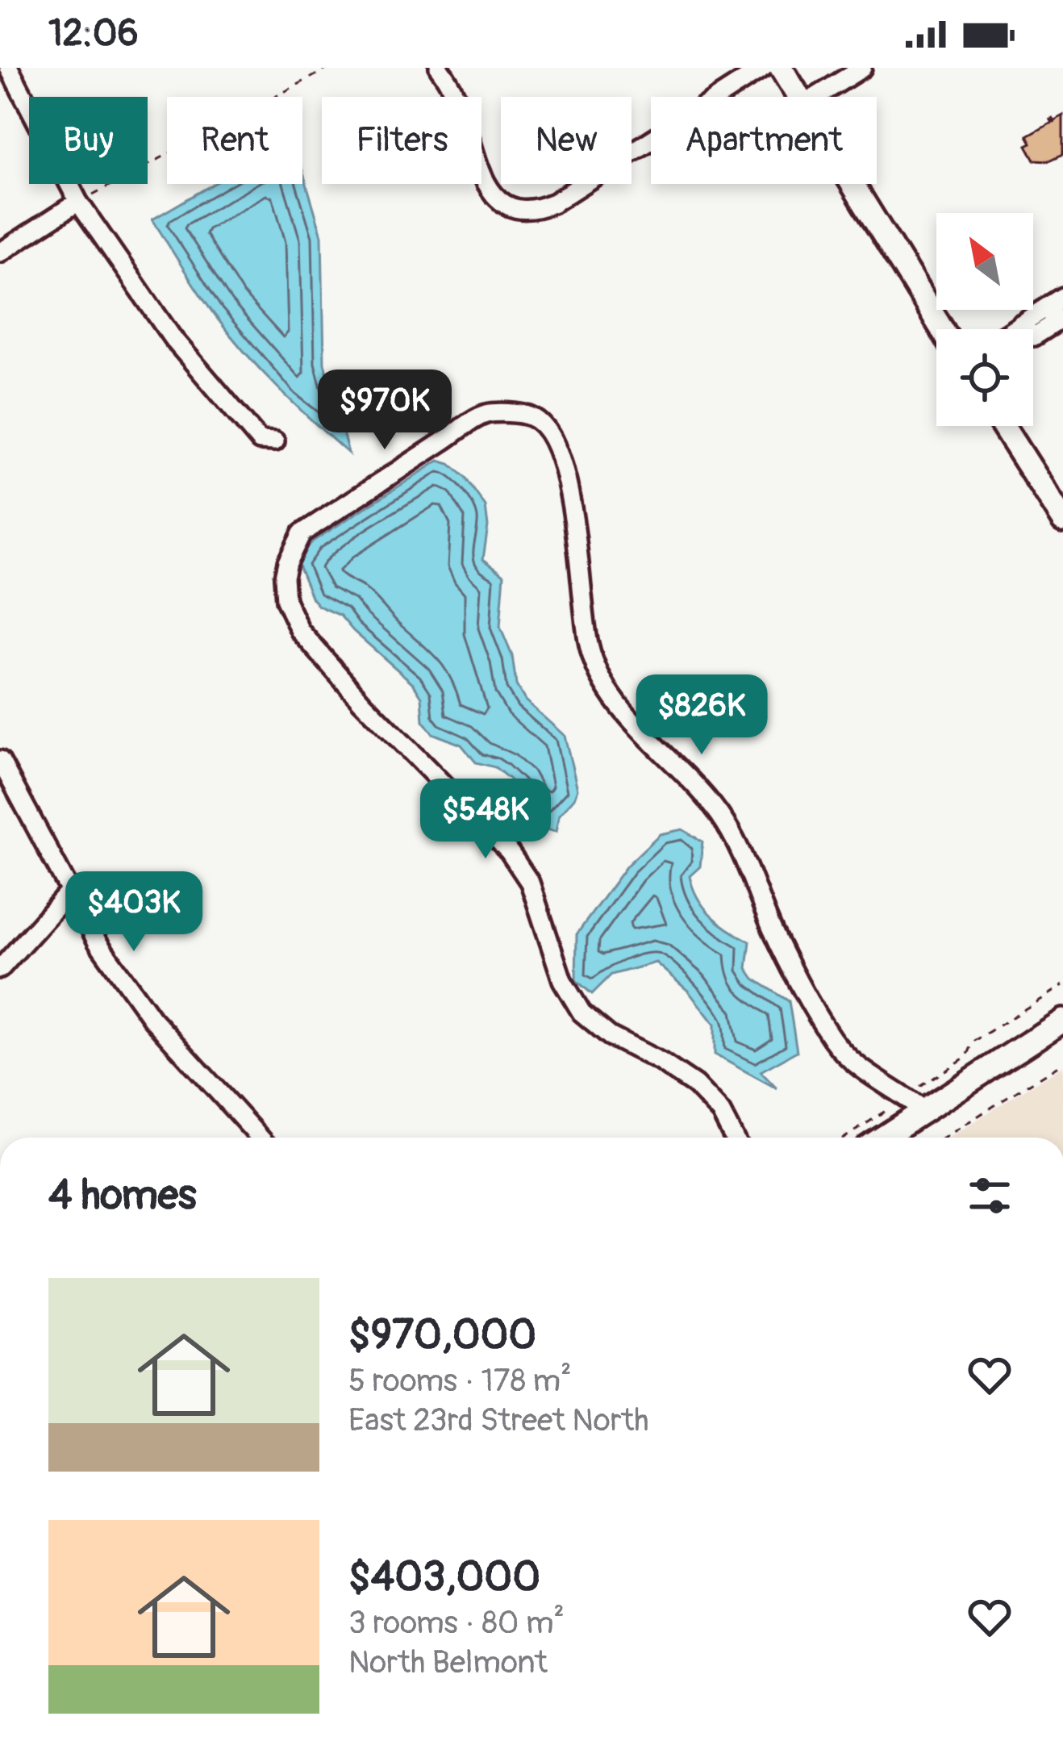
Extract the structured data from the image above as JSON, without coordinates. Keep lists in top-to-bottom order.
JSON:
{
  "north": "top left",
  "page": {
    "status": "12:06",
    "chip": [
      "Buy",
      "Rent",
      "Filters",
      "New",
      "Apartment"
    ],
    "price": [
      "$970K",
      "$826K",
      "$548K",
      "$403K"
    ],
    "heading": "4 homes",
    "list": [
      {
        "name": "$970,000",
        "note": "5 rooms · 178 m² · East 23rd Street North"
      },
      {
        "name": "$403,000",
        "note": "3 rooms · 80 m² · North Belmont"
      }
    ]
  }
}
